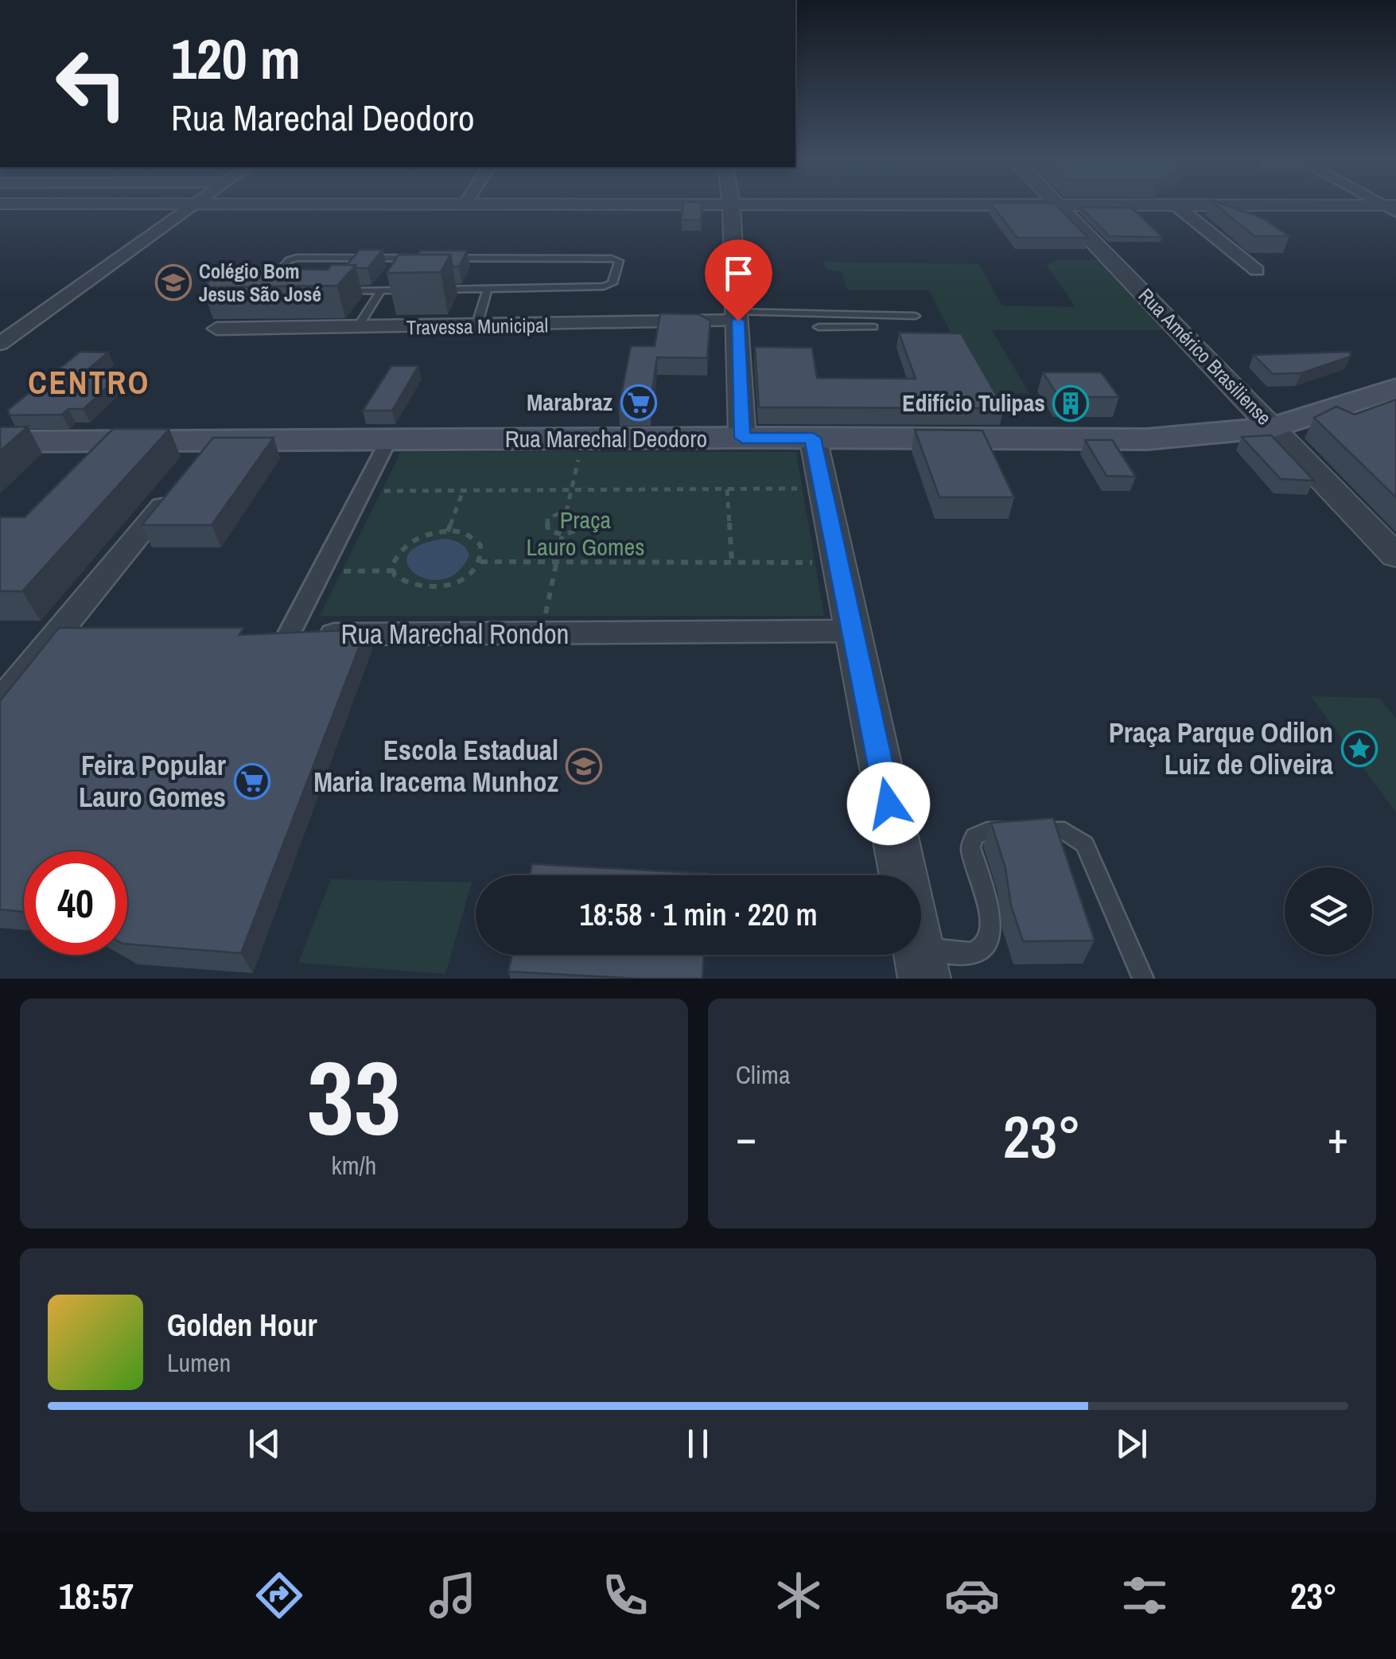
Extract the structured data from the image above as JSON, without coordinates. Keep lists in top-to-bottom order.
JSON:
{
  "streets": {
    "main road": ["Rua Marechal Deodoro"],
    "street": ["Travessa Municipal", "Rua Américo Brasiliense", "Rua Marechal Rondon"]
  },
  "crossings": [
    ["Rua Américo Brasiliense", "Rua Marechal Deodoro"]
  ],
  "districts": ["CENTRO"],
  "parks": ["Praça Lauro Gomes"],
  "places": {
    "school or university": ["Colégio Bom Jesus São José", "Escola Estadual Maria Iracema Munhoz"],
    "supermarket": ["Marabraz", "Feira Popular Lauro Gomes"],
    "building": ["Edifício Tulipas"],
    "place": ["Praça Parque Odilon Luiz de Oliveira"]
  },
  "page": {
    "turn": ["120 m", "Rua Marechal Deodoro"],
    "limit": "40",
    "trip": "18:58 · 1 min · 220 m",
    "tile": [
      ["33", "km/h"],
      "Clima"
    ],
    "heat": ["−", "23°", "+"],
    "song": ["Golden Hour", "Lumen"],
    "tabs": ["18:57", "23°"]
  }
}
